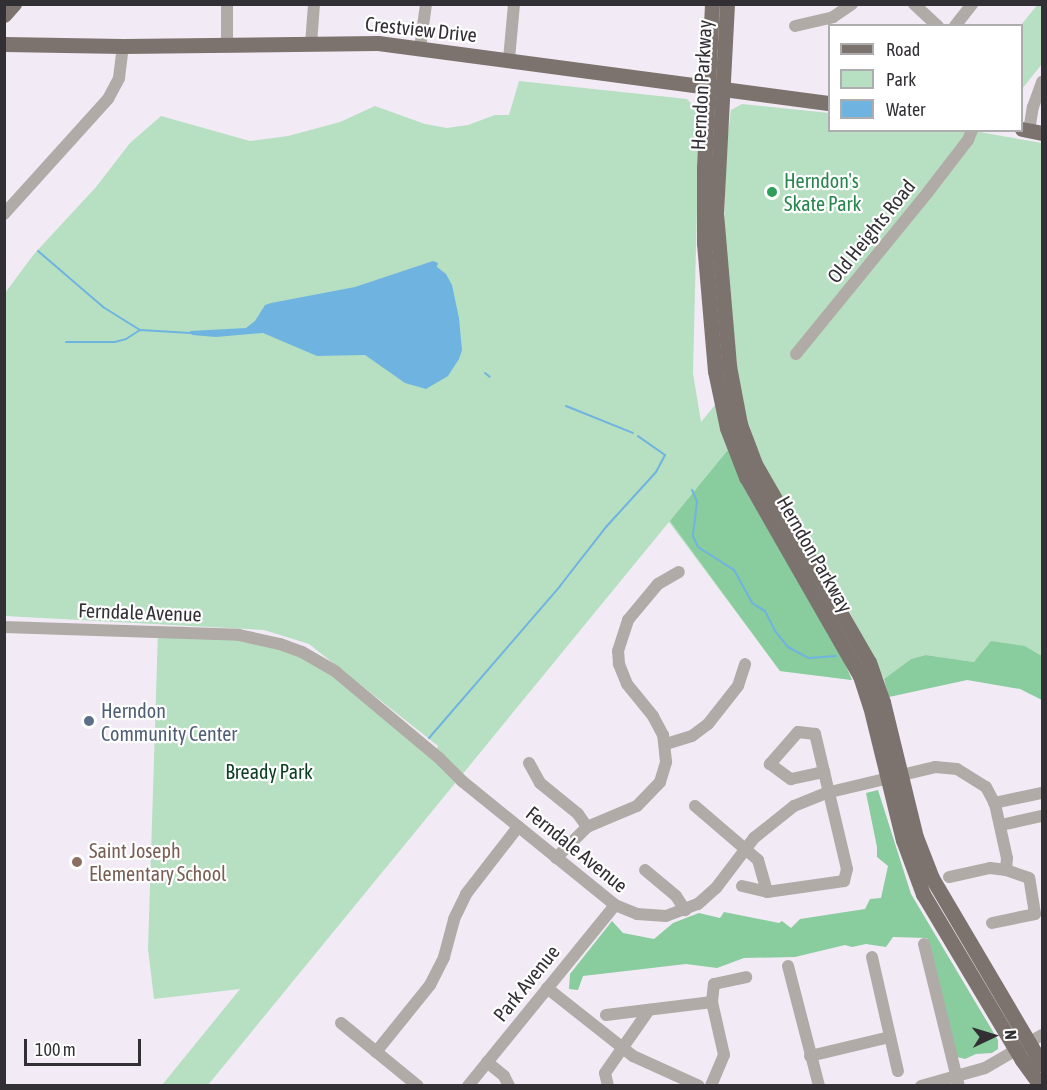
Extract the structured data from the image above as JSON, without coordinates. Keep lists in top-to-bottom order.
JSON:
{
  "streets": {
    "main road": ["Crestview Drive", "Herndon Parkway"],
    "street": ["Old Heights Road", "Ferndale Avenue", "Park Avenue"]
  },
  "crossings": [
    ["Crestview Drive", "Herndon Parkway"],
    ["Herndon Parkway", "Ferndale Avenue"],
    ["Ferndale Avenue", "Park Avenue"]
  ],
  "parks": ["Bready Park"],
  "places": ["Herndon's Skate Park", "Herndon Community Center", "Saint Joseph Elementary School"],
  "legend": ["Road", "Park", "Water"],
  "scale_bar": "100 m",
  "north": "right"
}
